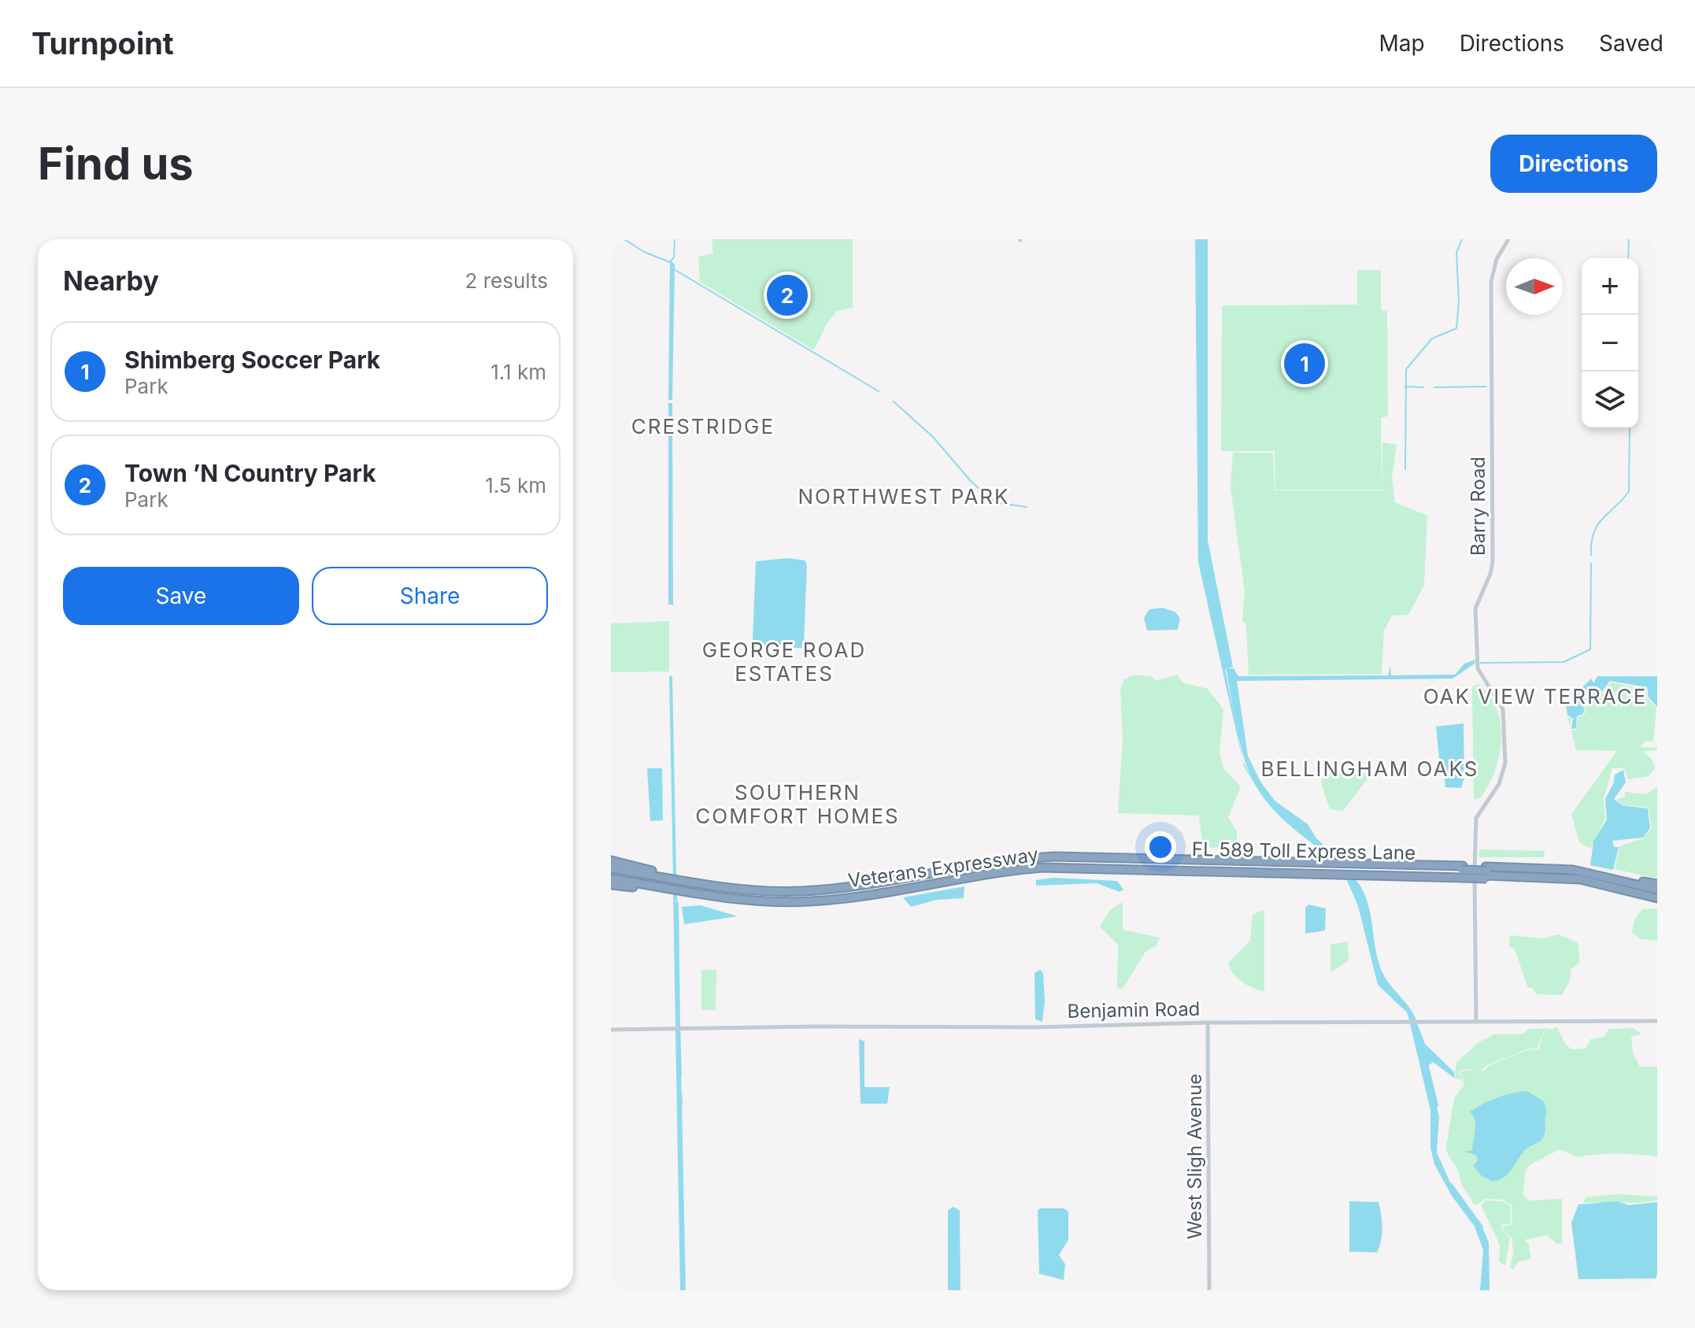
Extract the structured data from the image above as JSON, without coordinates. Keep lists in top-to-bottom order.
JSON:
{
  "streets": {
    "highway": ["Veterans Expressway"],
    "street": ["Barry Road", "Benjamin Road", "West Sligh Avenue"]
  },
  "crossings": [
    ["Barry Road", "Benjamin Road"],
    ["Benjamin Road", "West Sligh Avenue"]
  ],
  "districts": [
    "CRESTRIDGE",
    "NORTHWEST PARK",
    "GEORGE ROAD ESTATES",
    "OAK VIEW TERRACE",
    "BELLINGHAM OAKS",
    "SOUTHERN COMFORT HOMES"
  ],
  "north": "right",
  "page": {
    "header": "Turnpoint",
    "nav": ["Map", "Directions", "Saved"],
    "buttons": [
      "Directions",
      ["Save", "Share"]
    ],
    "title": "Find us",
    "heading": ["Nearby", "2 results"],
    "map_buttons": ["+", "−"],
    "pins": ["2", "1"],
    "list": [
      {
        "mark": "1",
        "name": "Shimberg Soccer Park",
        "note": "Park",
        "value": "1.1 km"
      },
      {
        "mark": "2",
        "name": "Town ’N Country Park",
        "note": "Park",
        "value": "1.5 km"
      }
    ]
  }
}
